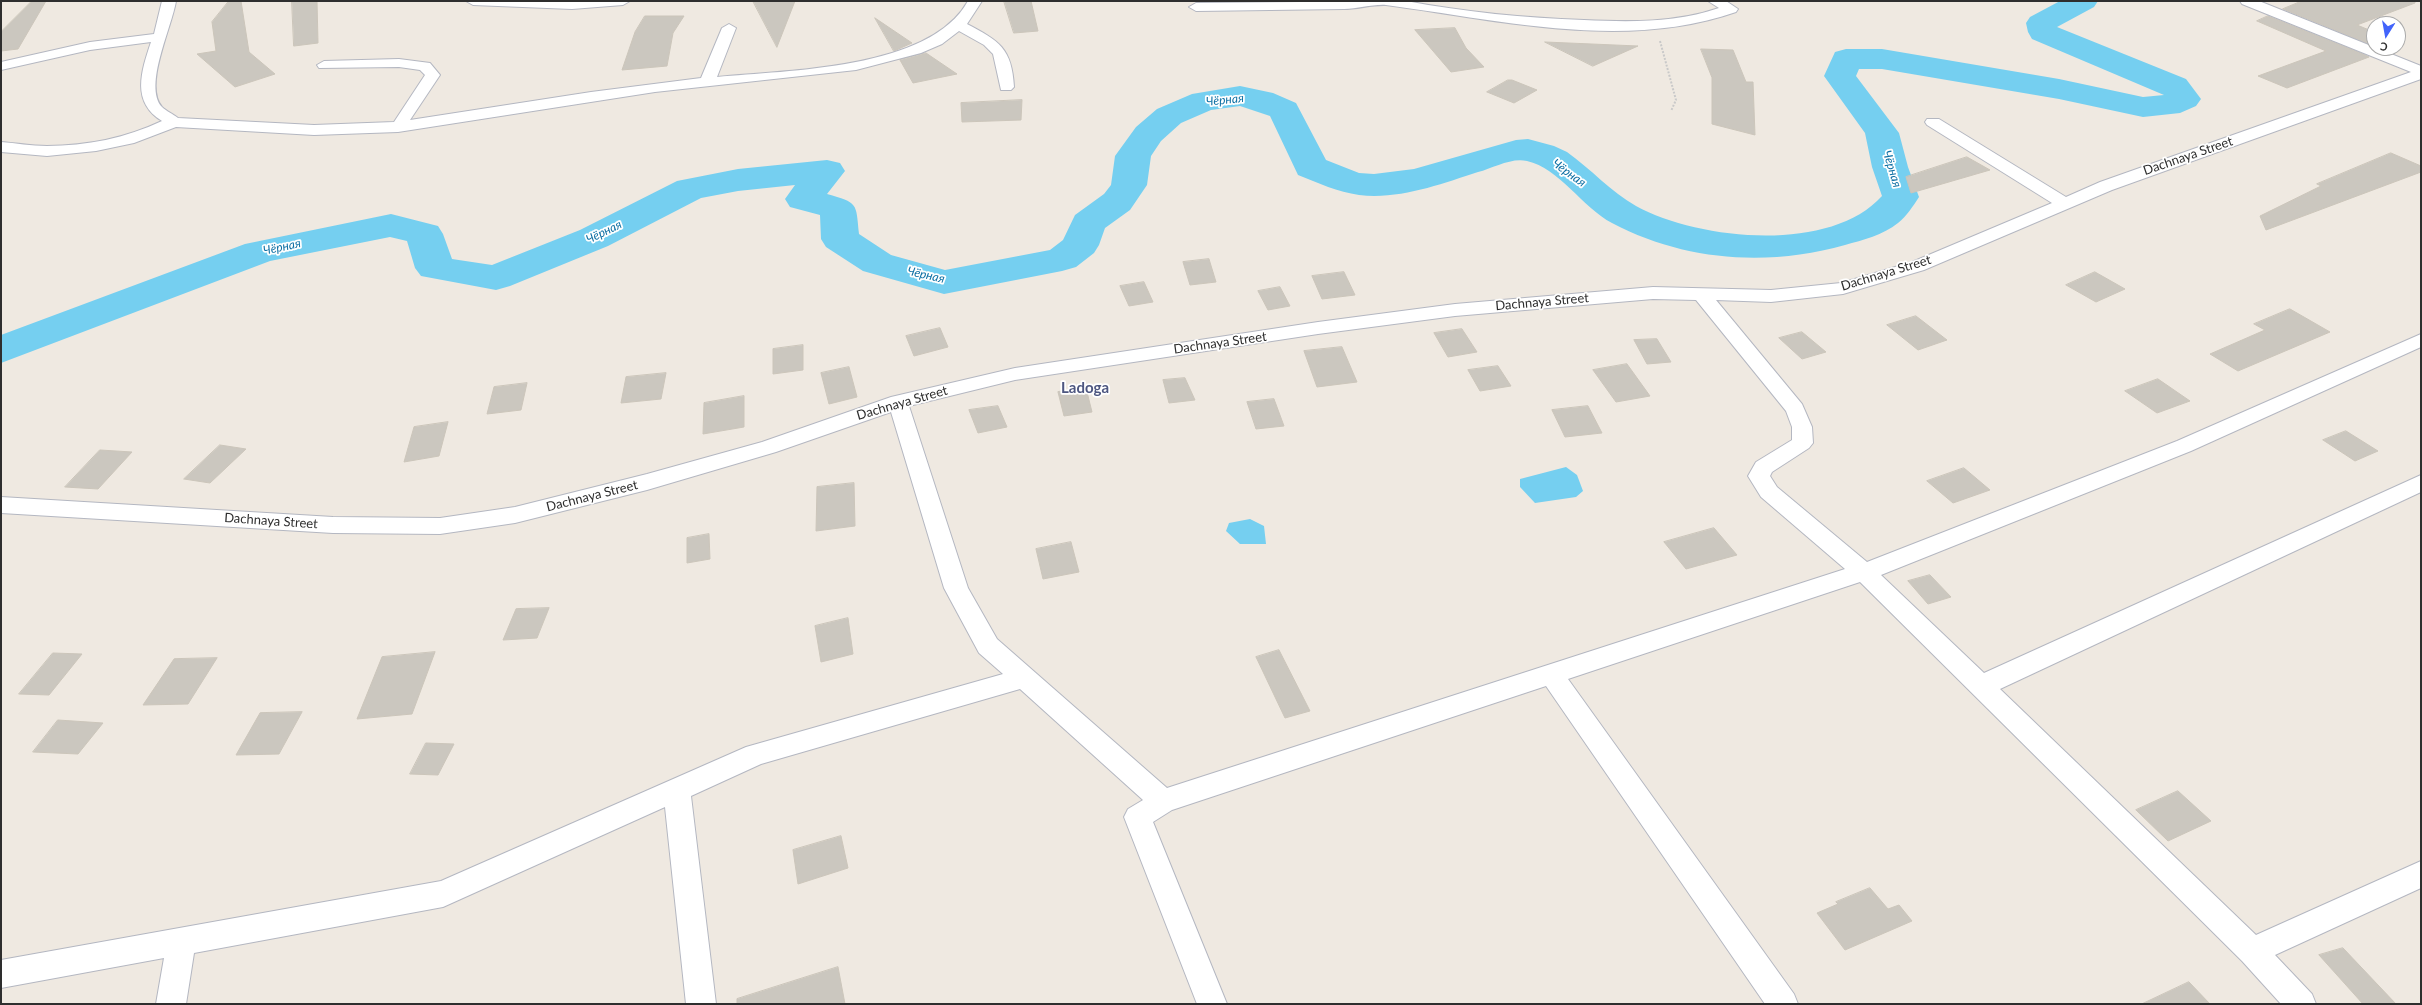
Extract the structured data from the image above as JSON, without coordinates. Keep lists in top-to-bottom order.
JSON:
{
  "streets": {
    "street": ["Dachnaya Street"]
  },
  "districts": ["Ladoga"],
  "water": ["Чёрная"],
  "north": "bottom"
}
